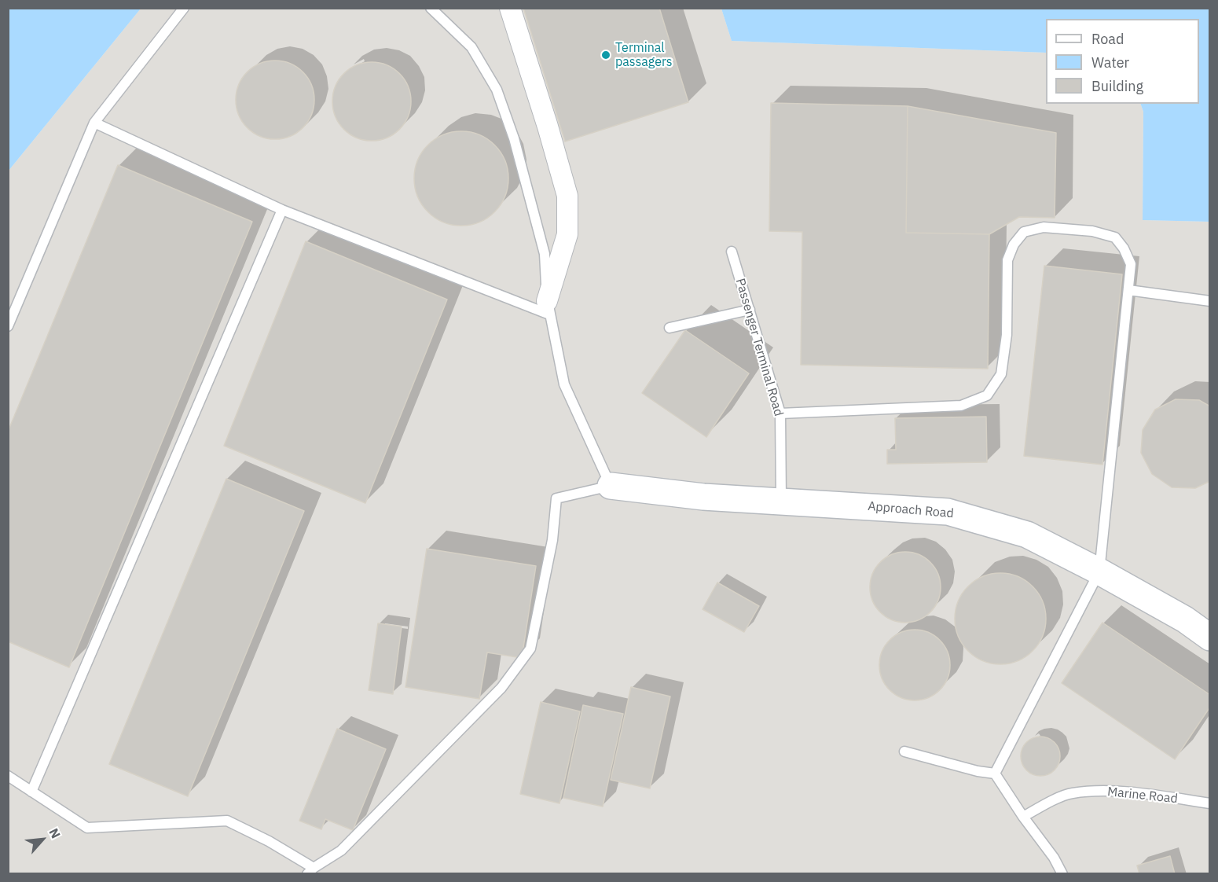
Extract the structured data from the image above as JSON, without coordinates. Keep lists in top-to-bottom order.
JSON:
{
  "streets": {
    "main road": ["Approach Road"],
    "lane": ["Passenger Terminal Road", "Marine Road"]
  },
  "crossings": [
    ["Passenger Terminal Road", "Approach Road"]
  ],
  "places": ["Terminal passagers"],
  "legend": ["Road", "Water", "Building"],
  "north": "top right"
}
